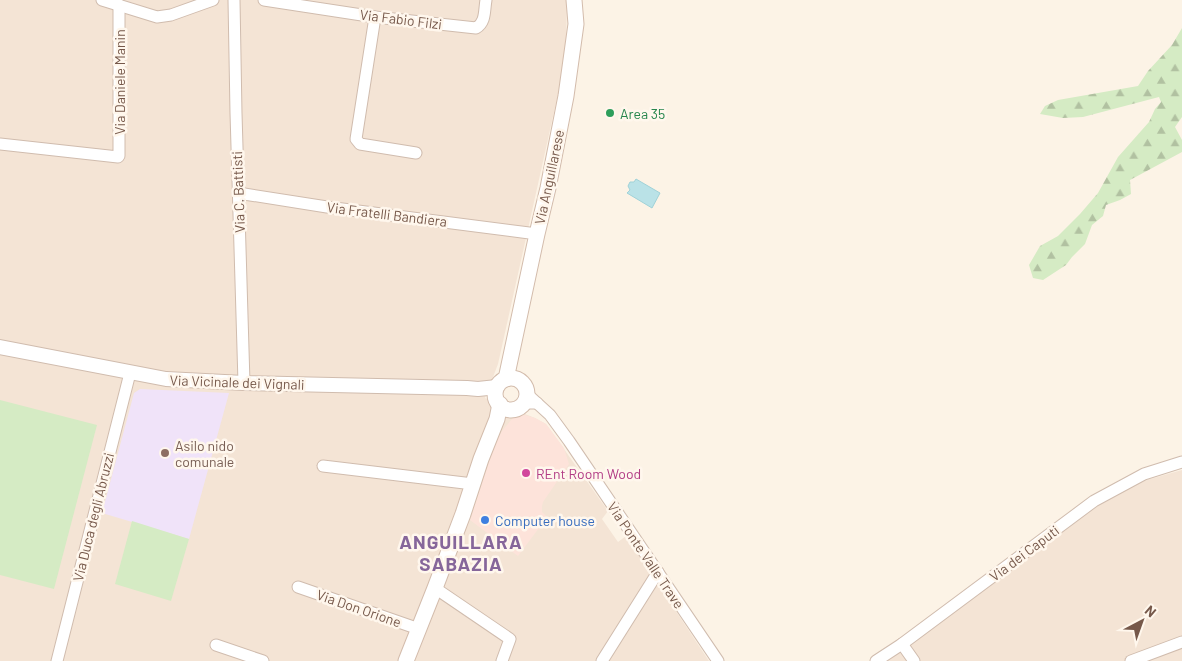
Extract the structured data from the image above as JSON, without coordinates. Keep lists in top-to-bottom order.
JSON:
{
  "streets": {
    "main road": ["Via Anguillarese"],
    "street": [
      "Via Fabio Filzi",
      "Via Daniele Manin",
      "Via C. Battisti",
      "Via Fratelli Bandiera",
      "Via Vicinale dei Vignali",
      "Via Duca degli Abruzzi",
      "Via dei Caputi",
      "Via Ponte Valle Trave",
      "Via Don Orione"
    ]
  },
  "crossings": [
    ["Via Anguillarese", "Via Fratelli Bandiera"],
    ["Via Anguillarese", "Via Vicinale dei Vignali"],
    ["Via Anguillarese", "Via Ponte Valle Trave"],
    ["Via Anguillarese", "Via Don Orione"],
    ["Via C. Battisti", "Via Fratelli Bandiera"],
    ["Via C. Battisti", "Via Vicinale dei Vignali"],
    ["Via Vicinale dei Vignali", "Via Duca degli Abruzzi"],
    ["Via Vicinale dei Vignali", "Via Ponte Valle Trave"]
  ],
  "districts": ["ANGUILLARA SABAZIA"],
  "places": [
    "Area 35",
    "Asilo nido comunale",
    "REnt Room Wood",
    "Computer house"
  ],
  "north": "top right"
}
